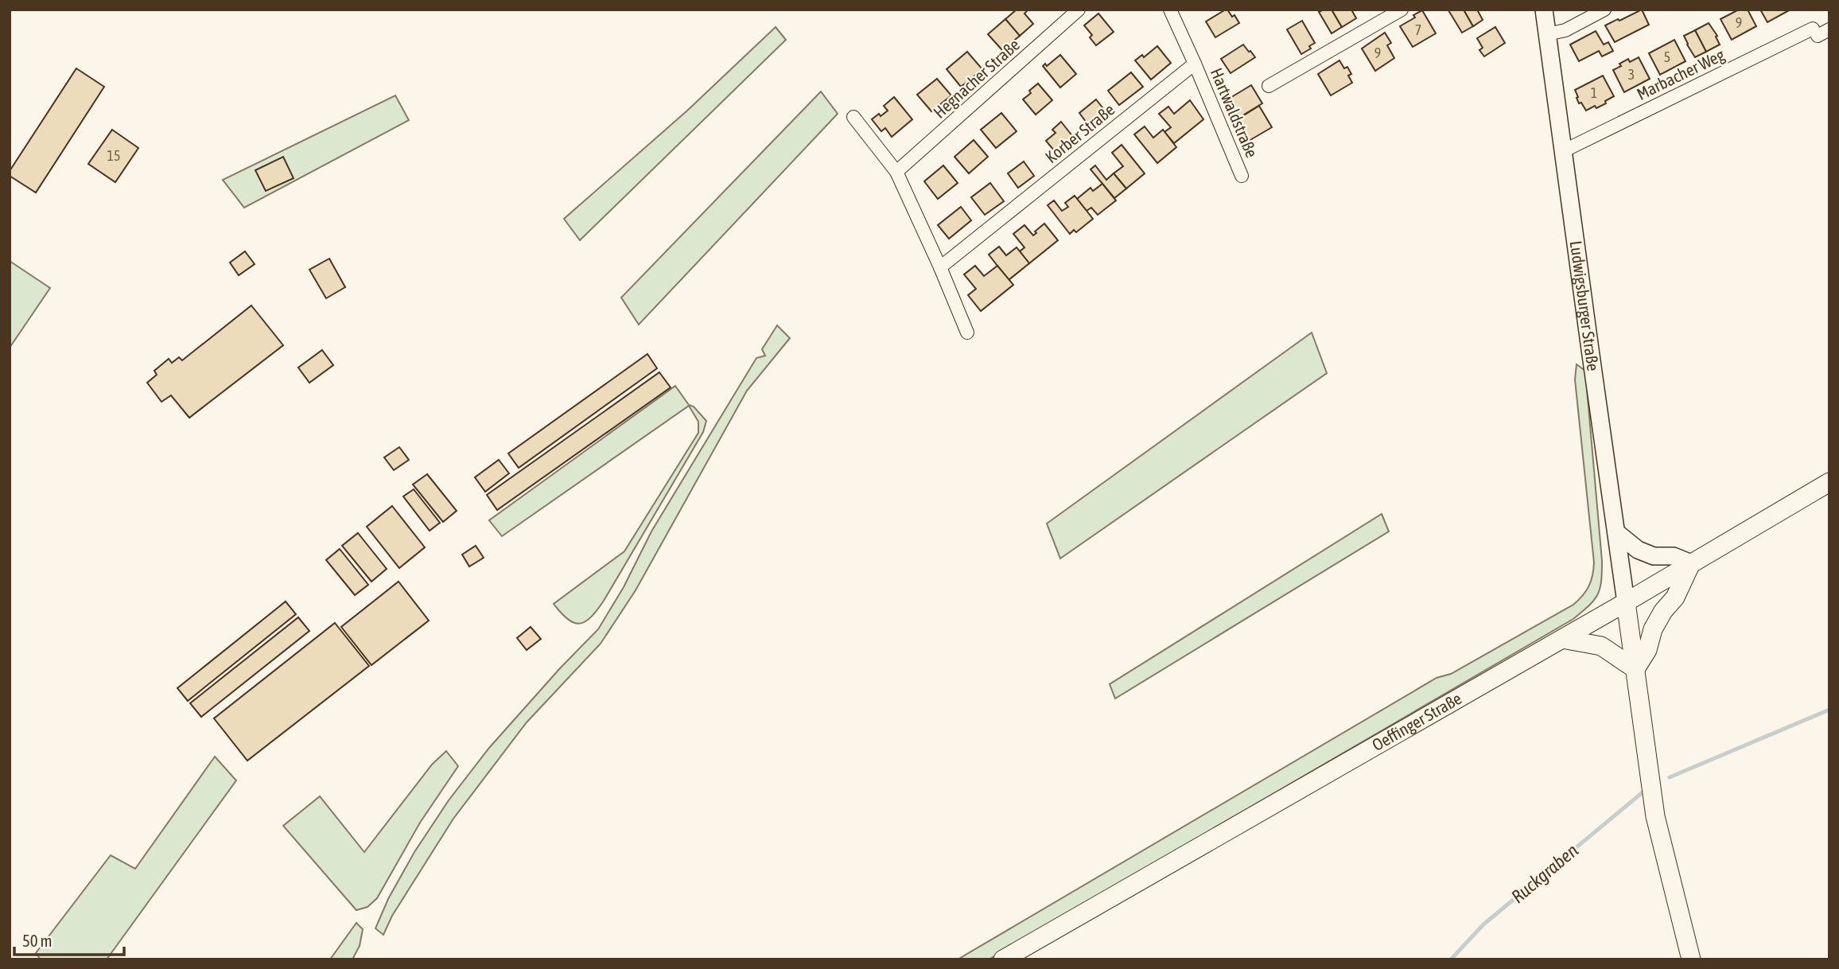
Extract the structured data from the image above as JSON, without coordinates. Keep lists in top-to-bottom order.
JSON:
{
  "streets": {
    "main road": ["Oeffinger Straße"],
    "street": [
      "Marbacher Weg",
      "Hegnacher Straße",
      "Hartwaldstraße",
      "Korber Straße",
      "Ludwigsburger Straße"
    ]
  },
  "crossings": [
    ["Marbacher Weg", "Ludwigsburger Straße"],
    ["Hartwaldstraße", "Korber Straße"],
    ["Ludwigsburger Straße", "Oeffinger Straße"]
  ],
  "water": ["Ruckgraben"],
  "house_numbers": [
    "9",
    "7",
    "9",
    "5",
    "3",
    "1",
    "15"
  ],
  "scale_bar": "50 m"
}
